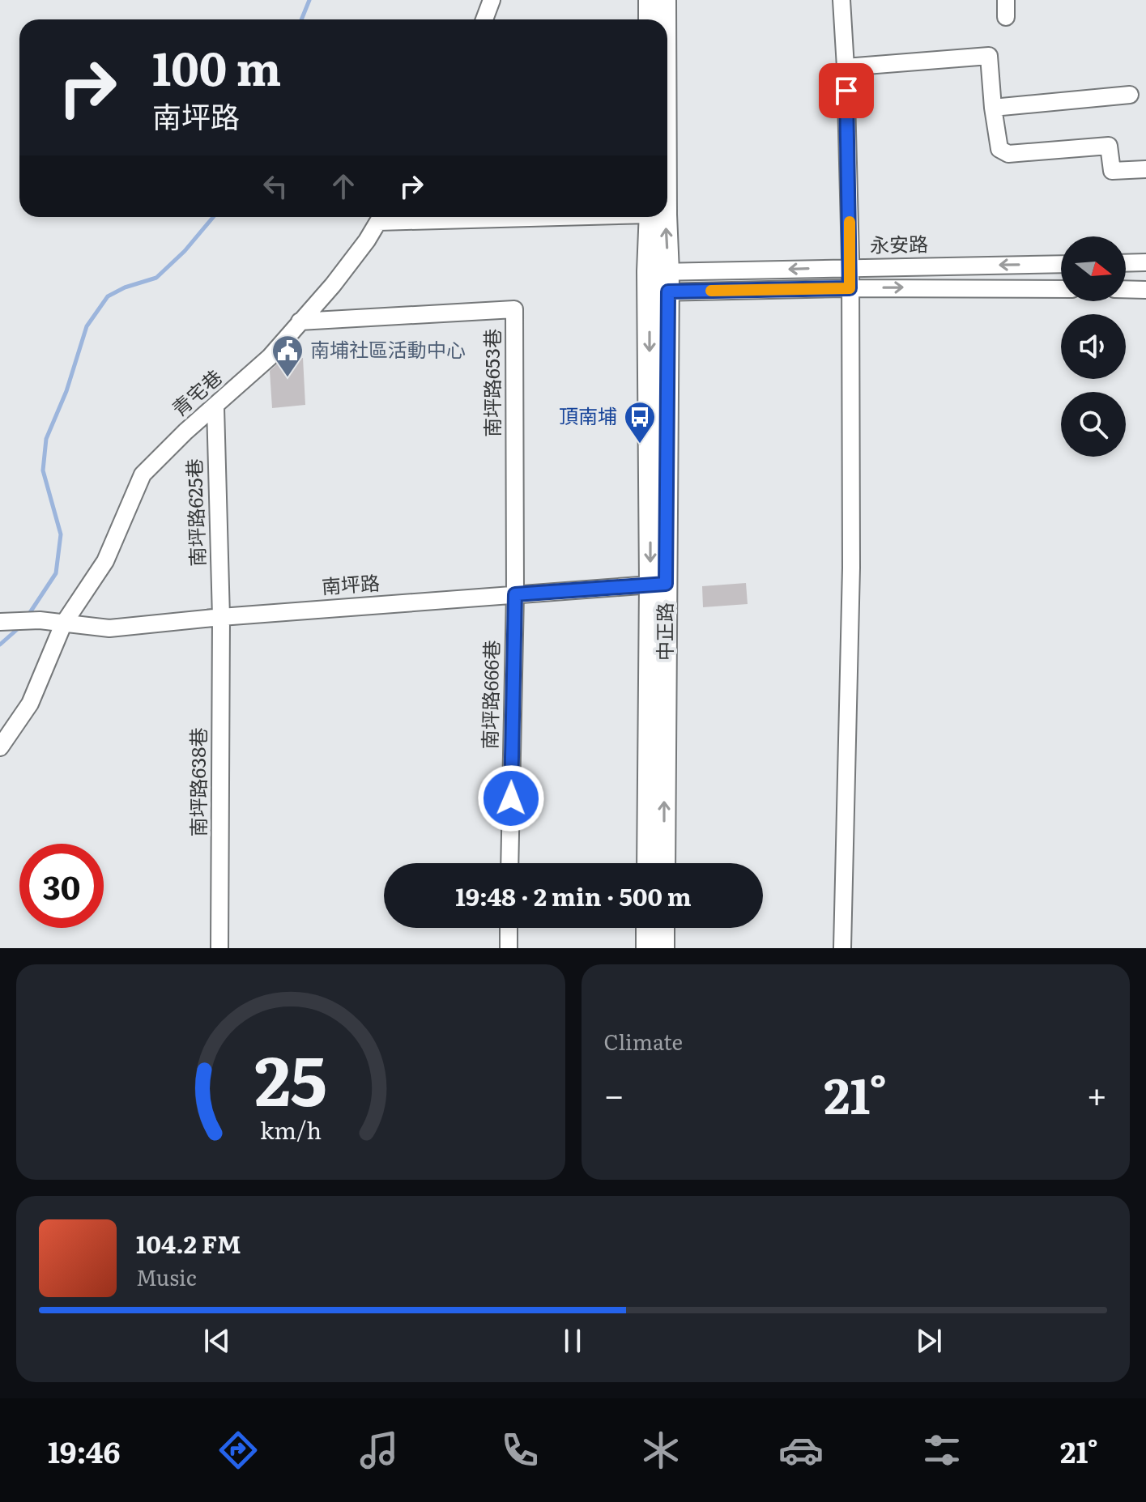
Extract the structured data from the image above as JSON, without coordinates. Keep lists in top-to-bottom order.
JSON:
{
  "streets": {
    "main road": ["中正路"],
    "street": [
      "永安路",
      "南坪路653巷",
      "青宅巷",
      "南坪路625巷",
      "南坪路",
      "南坪路666巷",
      "南坪路638巷"
    ]
  },
  "crossings": [
    ["永安路", "中正路"],
    ["南坪路653巷", "青宅巷"],
    ["南坪路653巷", "南坪路"],
    ["南坪路653巷", "南坪路666巷"],
    ["青宅巷", "南坪路625巷"],
    ["青宅巷", "南坪路"],
    ["南坪路625巷", "南坪路"],
    ["南坪路625巷", "南坪路638巷"],
    ["南坪路", "中正路"],
    ["南坪路", "南坪路666巷"],
    ["南坪路", "南坪路638巷"]
  ],
  "places": {
    "public building": ["南埔社區活動中心"],
    "bus stop": ["頂南埔"]
  },
  "north": "right",
  "page": {
    "turn": ["100 m", "南坪路"],
    "limit": "30",
    "trip": "19:48 · 2 min · 500 m",
    "tile": "Climate",
    "heat": ["−", "21°", "+"],
    "song": ["104.2 FM", "Music"],
    "tabs": ["19:46", "21°"],
    "gauge": ["25", "km/h"]
  }
}
